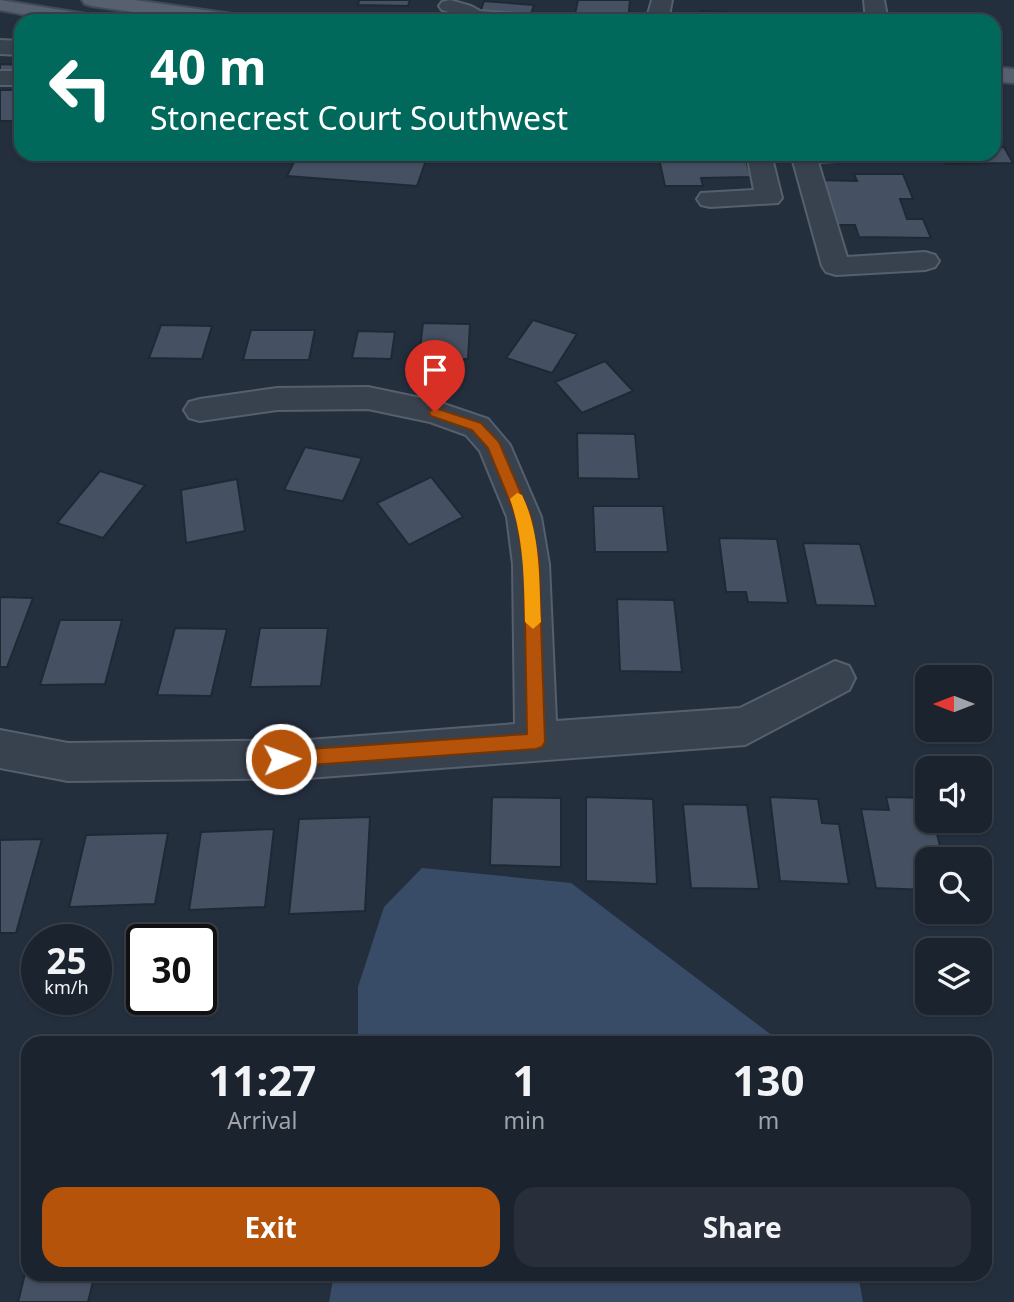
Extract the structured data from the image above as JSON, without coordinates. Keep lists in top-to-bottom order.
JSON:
{
  "north": "left",
  "page": {
    "turn": ["40 m", "Stonecrest Court Southwest"],
    "speed": "25 km/h",
    "limit": "30",
    "eta": [
      "11:27",
      "Arrival",
      "1",
      "min",
      "130",
      "m"
    ],
    "buttons": ["Exit", "Share"]
  }
}
